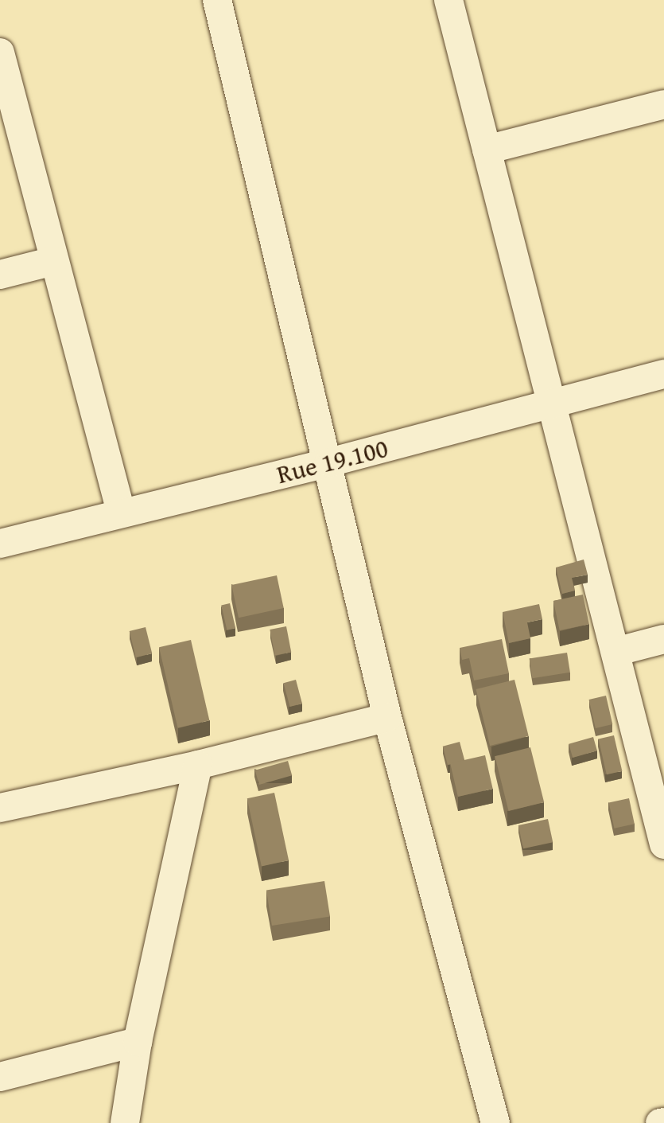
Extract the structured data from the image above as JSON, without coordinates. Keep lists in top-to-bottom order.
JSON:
{
  "streets": {
    "street": ["Rue 19.100"]
  }
}
